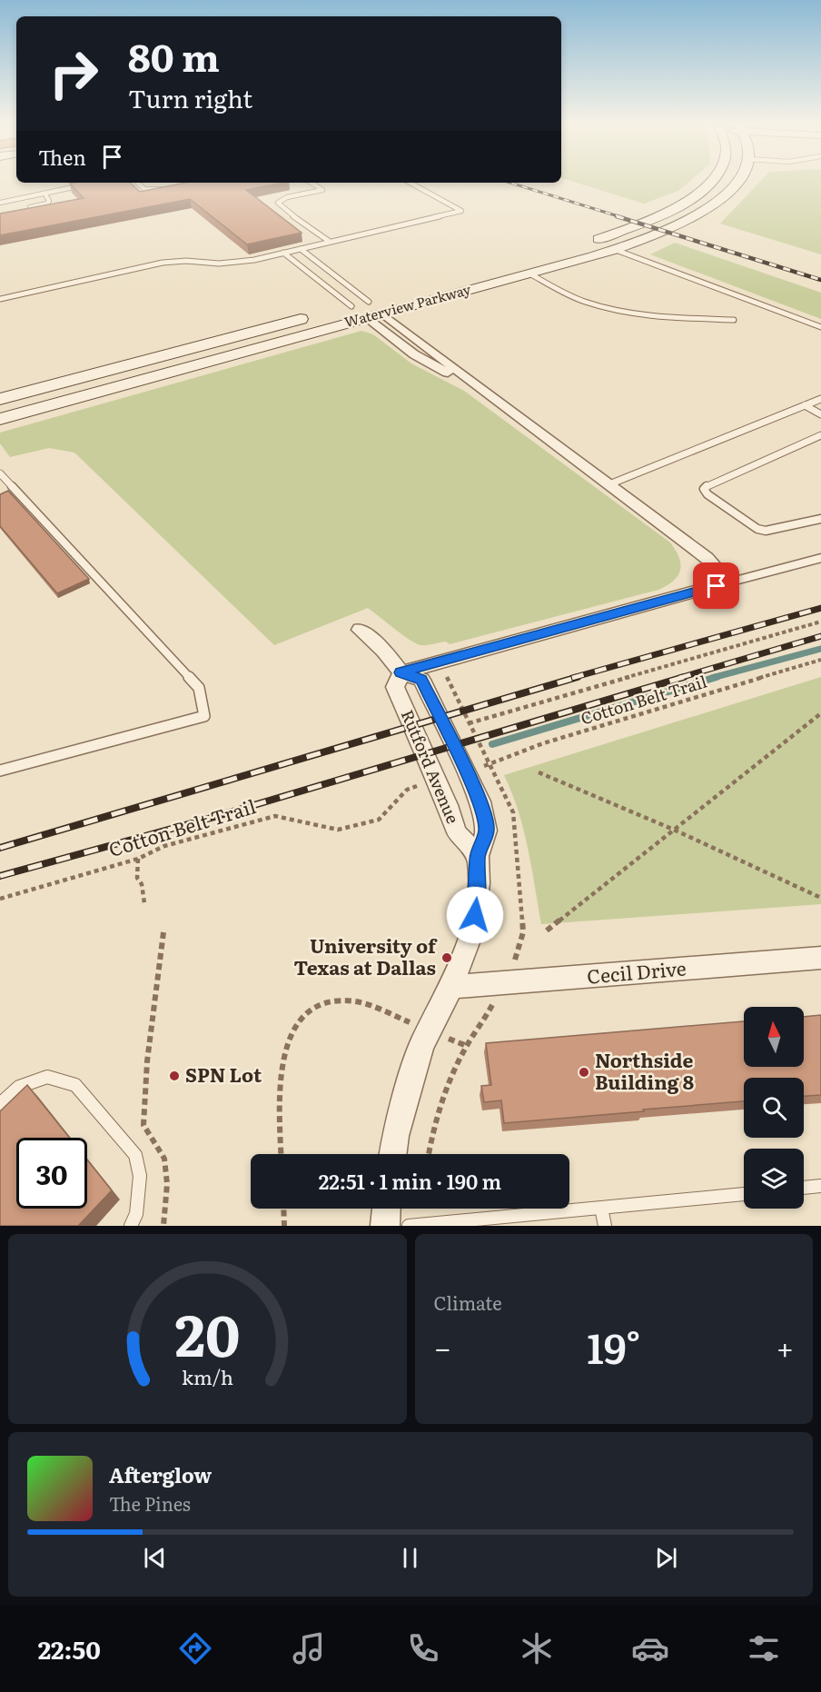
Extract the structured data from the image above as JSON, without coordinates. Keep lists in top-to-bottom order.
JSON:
{
  "streets": {
    "main road": ["Waterview Parkway"],
    "street": ["Rutford Avenue", "Cecil Drive"],
    "path": ["Cotton Belt Trail"]
  },
  "crossings": [
    ["Rutford Avenue", "Cecil Drive"]
  ],
  "places": ["University of Texas at Dallas", "Northside Building 8", "SPN Lot"],
  "north": "top",
  "page": {
    "turn": ["80 m", "Turn right"],
    "then": "Then",
    "limit": "30",
    "trip": "22:51 · 1 min · 190 m",
    "tile": "Climate",
    "heat": ["−", "19°", "+"],
    "song": ["Afterglow", "The Pines"],
    "tabs": "22:50",
    "gauge": ["20", "km/h"]
  }
}
